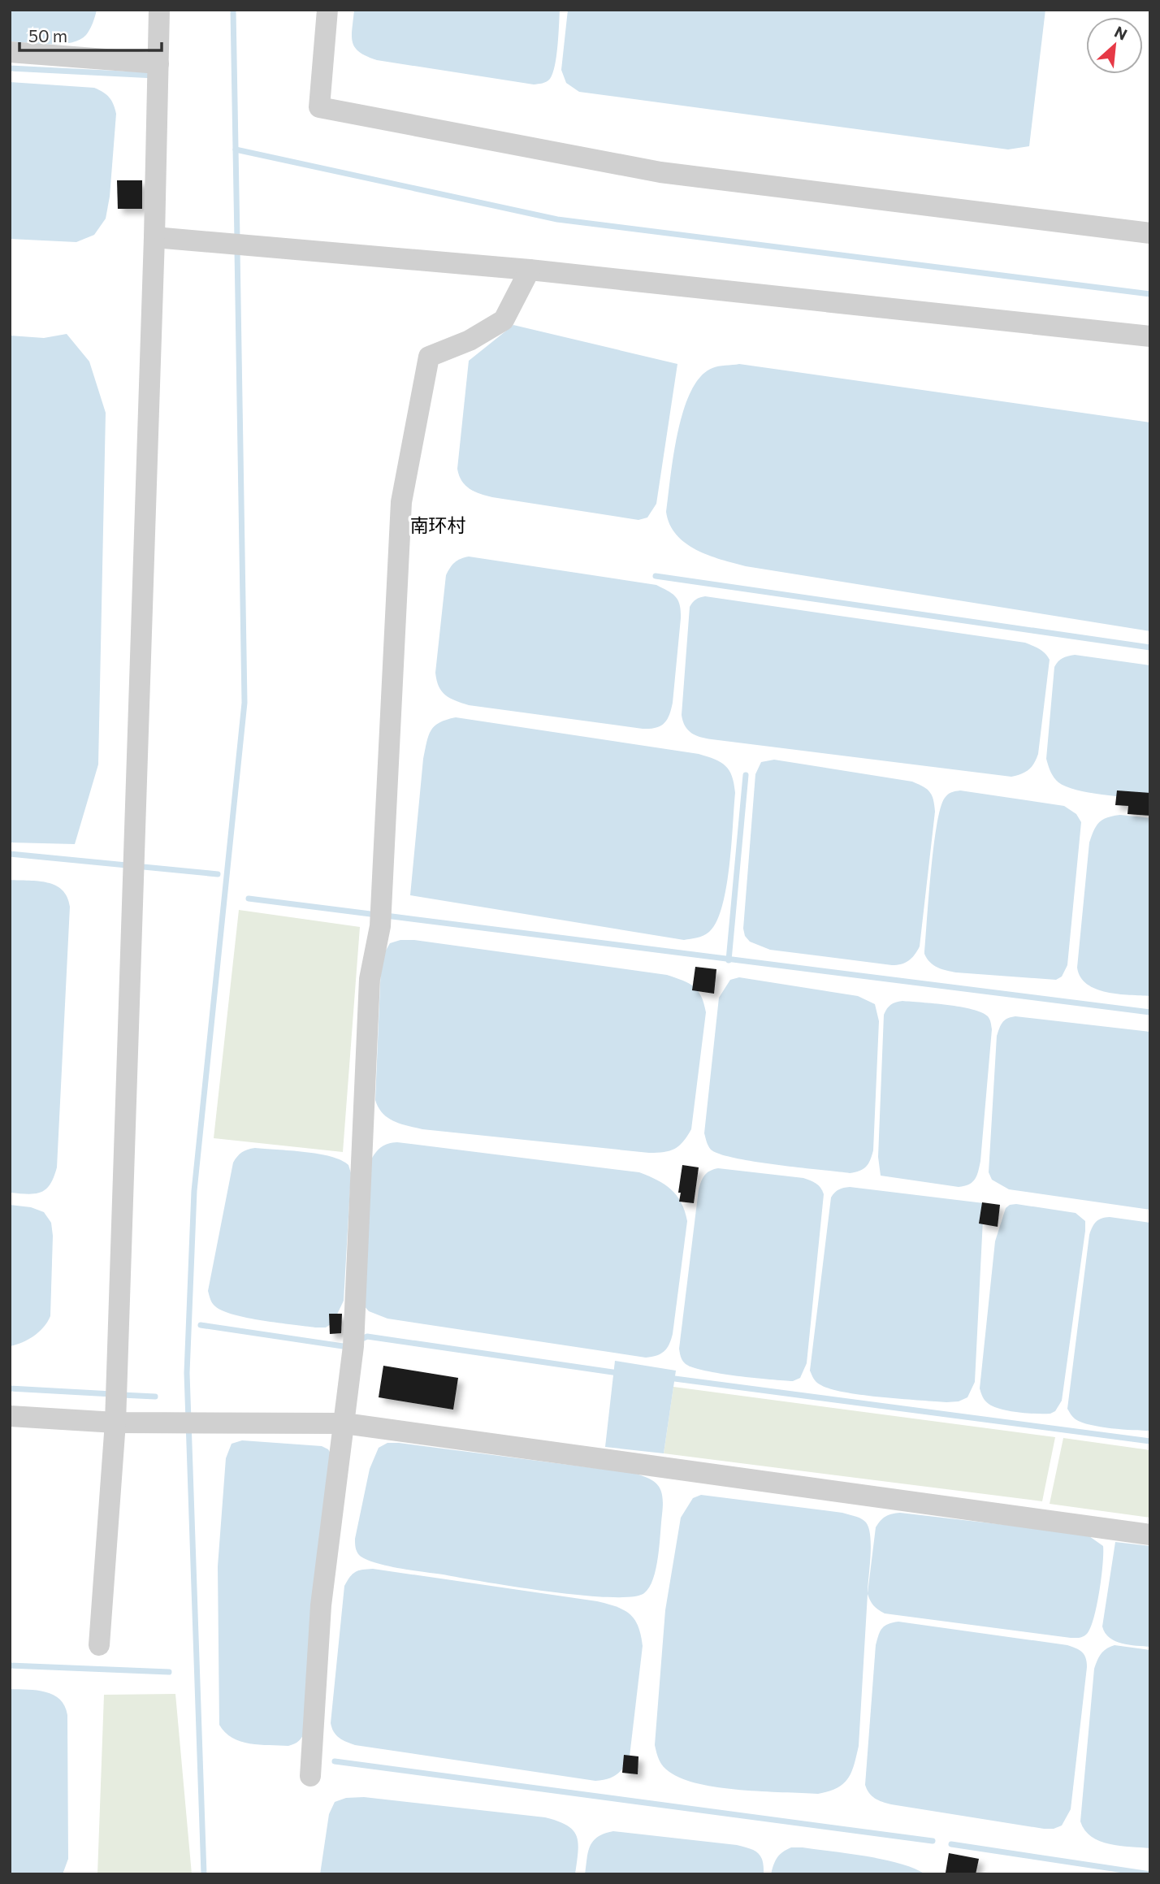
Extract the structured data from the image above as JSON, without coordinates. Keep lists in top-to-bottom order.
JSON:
{
  "districts": ["南环村"],
  "scale_bar": "50 m",
  "north": "top right"
}
